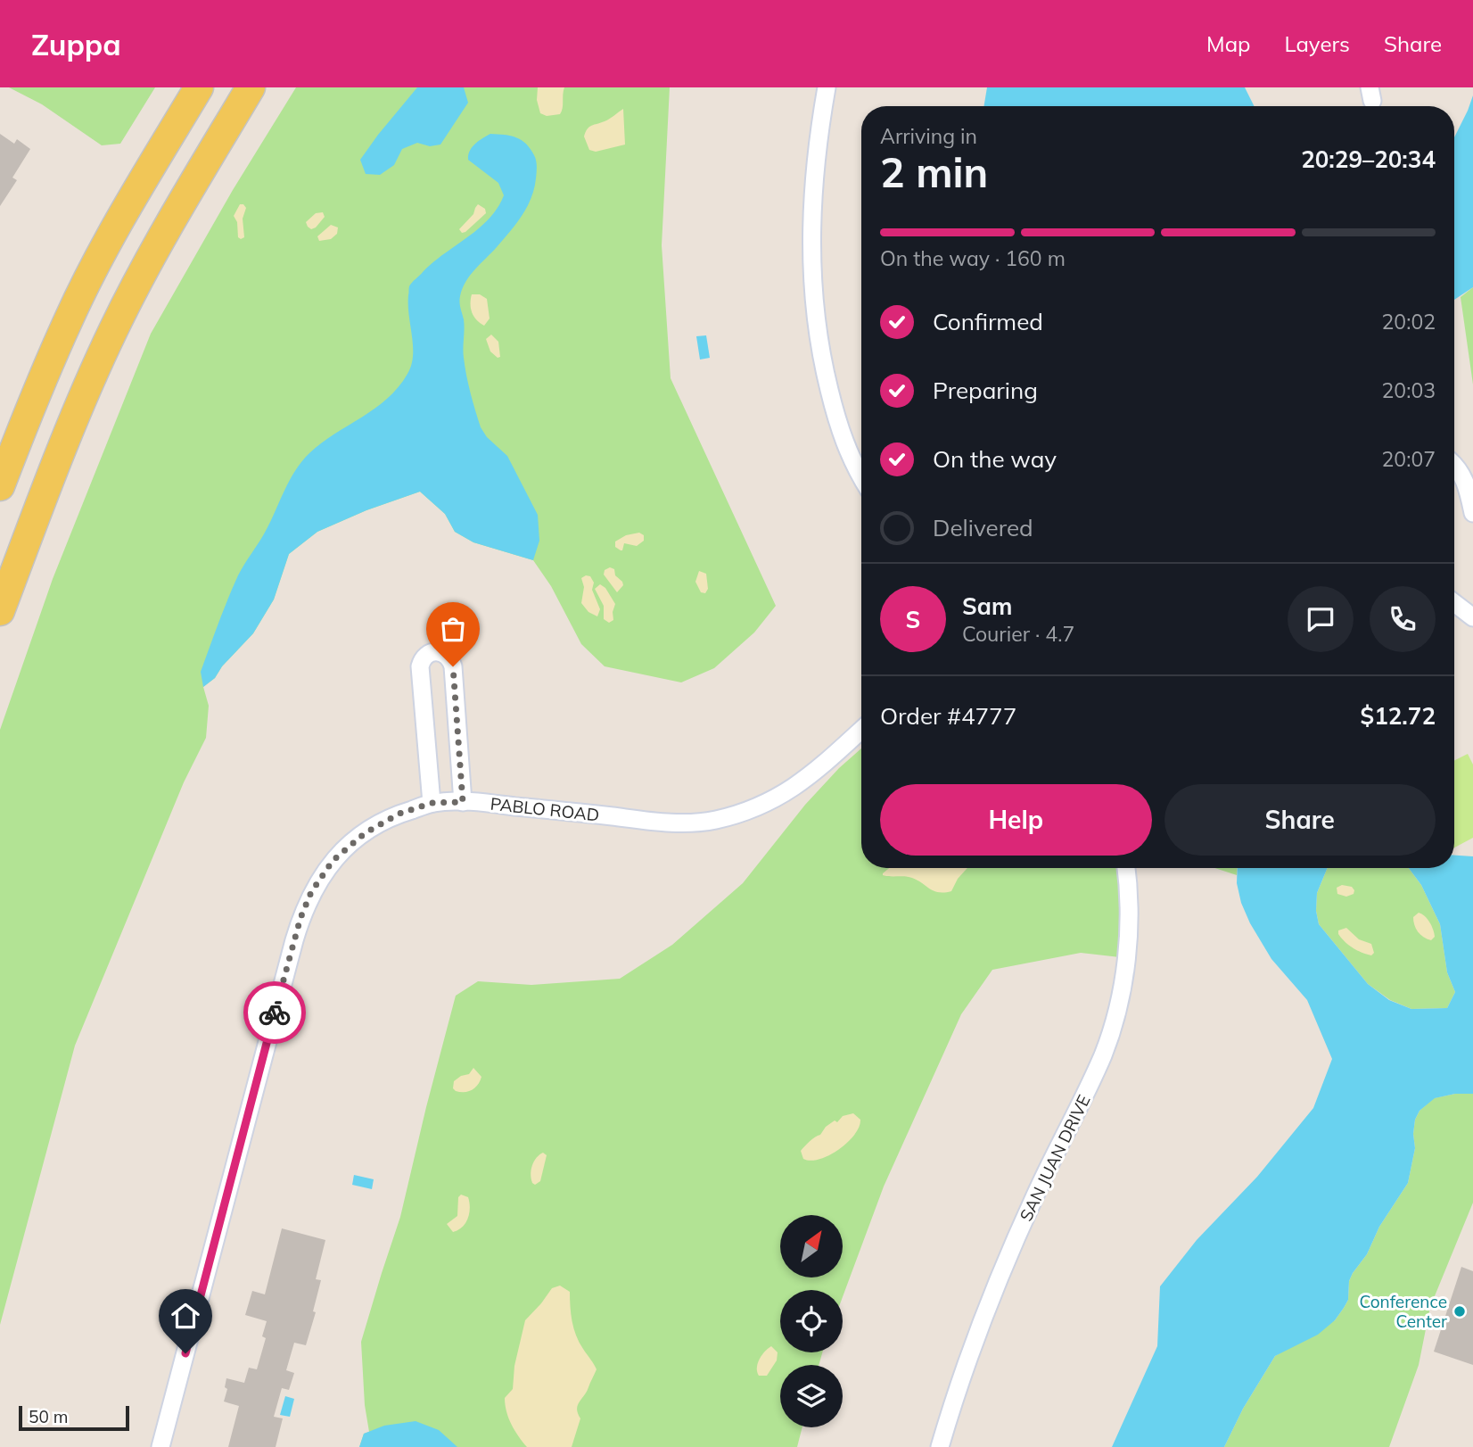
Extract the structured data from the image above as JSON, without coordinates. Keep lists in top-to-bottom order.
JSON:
{
  "streets": {
    "street": ["PABLO ROAD", "SAN JUAN DRIVE"]
  },
  "places": ["Conference Center"],
  "scale_bar": "50 m",
  "north": "top right",
  "page": {
    "header": "Zuppa",
    "nav": ["Map", "Layers", "Share"],
    "heading": ["2 min", "Arriving in", "20:29–20:34"],
    "panel": [
      "Sam",
      "Courier · 4.7",
      "Order #4777",
      "$12.72"
    ],
    "bar": "On the way · 160 m",
    "list": [
      ["Confirmed", "20:02"],
      ["Preparing", "20:03"],
      ["On the way", "20:07"],
      "Delivered"
    ],
    "round": "S",
    "buttons": ["Help", "Share"],
    "scale": "50 m"
  }
}
